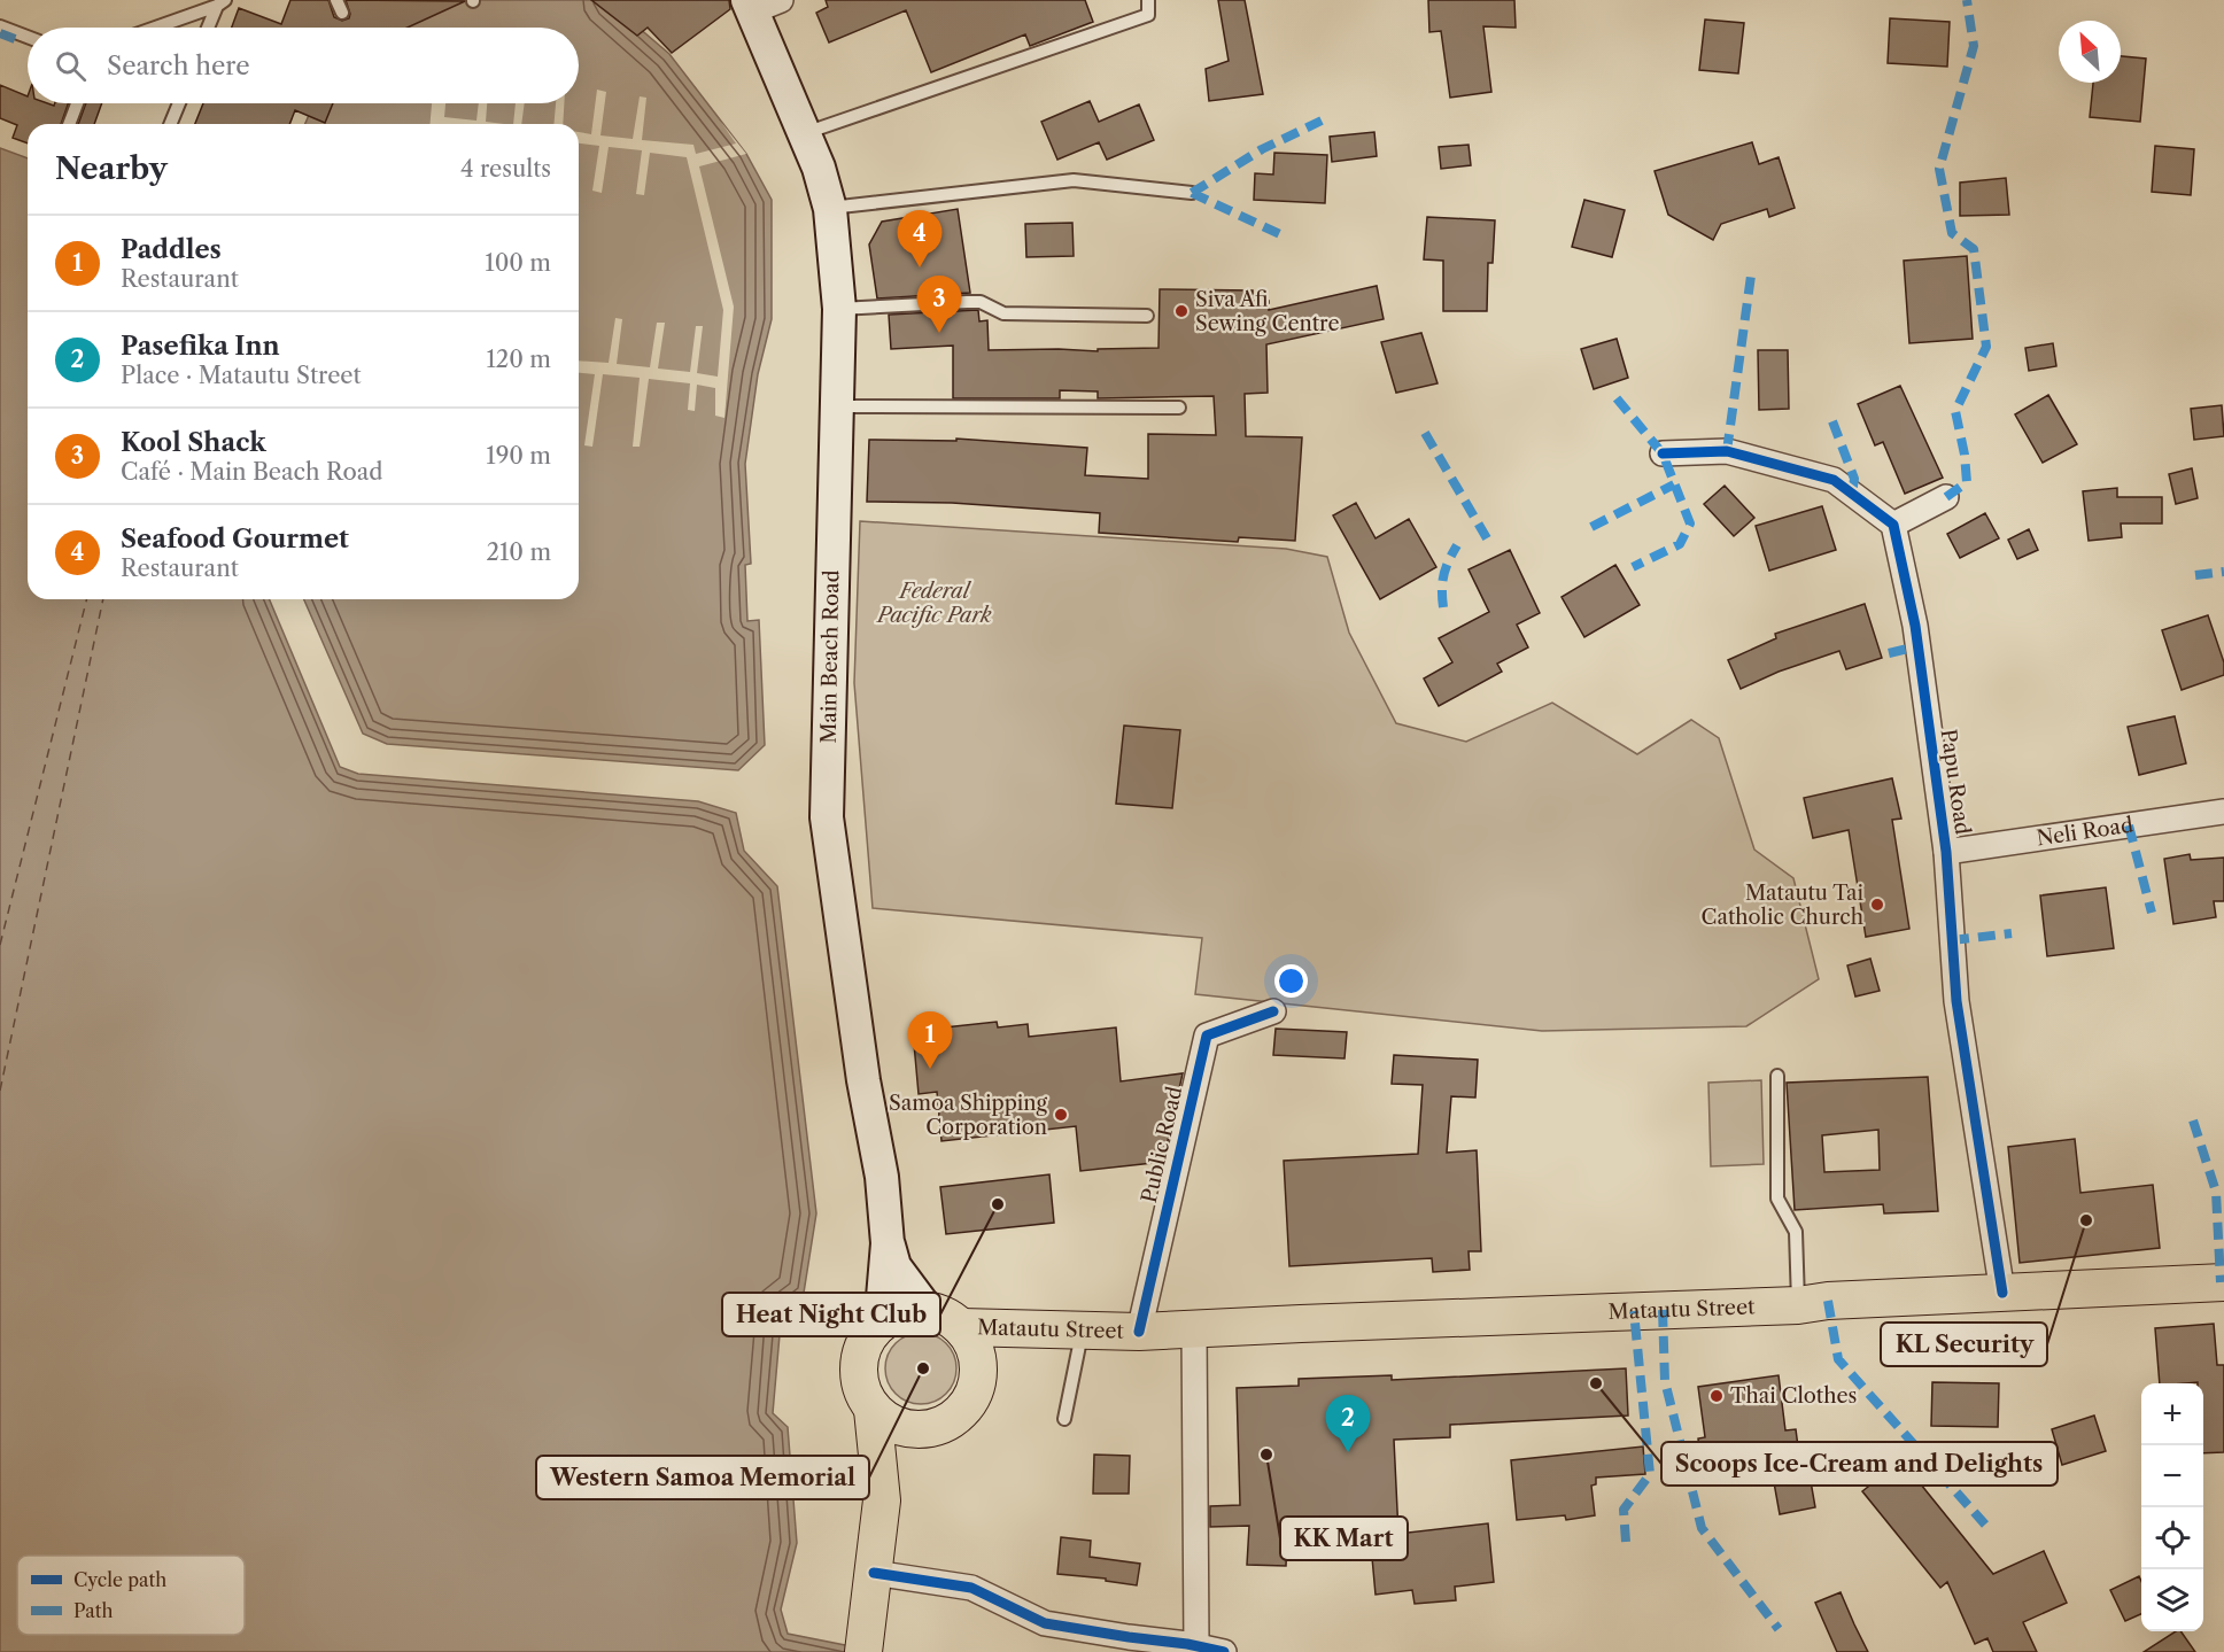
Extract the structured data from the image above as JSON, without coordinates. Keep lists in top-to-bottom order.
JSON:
{
  "streets": {
    "main road": ["Main Beach Road", "Matautu Street"],
    "street": ["Papu Road", "Neli Road", "Public Road"]
  },
  "crossings": [
    ["Main Beach Road", "Matautu Street"],
    ["Papu Road", "Neli Road"],
    ["Papu Road", "Matautu Street"],
    ["Public Road", "Matautu Street"]
  ],
  "parks": ["Federal Pacific Park"],
  "places": [
    "Siva Afi Sewing Centre",
    "Matautu Tai Catholic Church",
    "Samoa Shipping Corporation",
    "Heat Night Club",
    "KL Security",
    "Western Samoa Memorial",
    "Scoops Ice-Cream and Delights",
    "Thai Clothes",
    "KK Mart"
  ],
  "legend": ["Cycle path", "Path"],
  "north": "top left",
  "page": {
    "search": "Search here",
    "heading": ["Nearby", "4 results"],
    "pins": [
      "4",
      "3",
      "1",
      "2"
    ],
    "list": [
      {
        "mark": "1",
        "name": "Paddles",
        "note": "Restaurant",
        "value": "100 m"
      },
      {
        "mark": "2",
        "name": "Pasefika Inn",
        "note": "Place · Matautu Street",
        "value": "120 m"
      },
      {
        "mark": "3",
        "name": "Kool Shack",
        "note": "Café · Main Beach Road",
        "value": "190 m"
      },
      {
        "mark": "4",
        "name": "Seafood Gourmet",
        "note": "Restaurant",
        "value": "210 m"
      }
    ],
    "map_buttons": ["+", "−"]
  }
}
